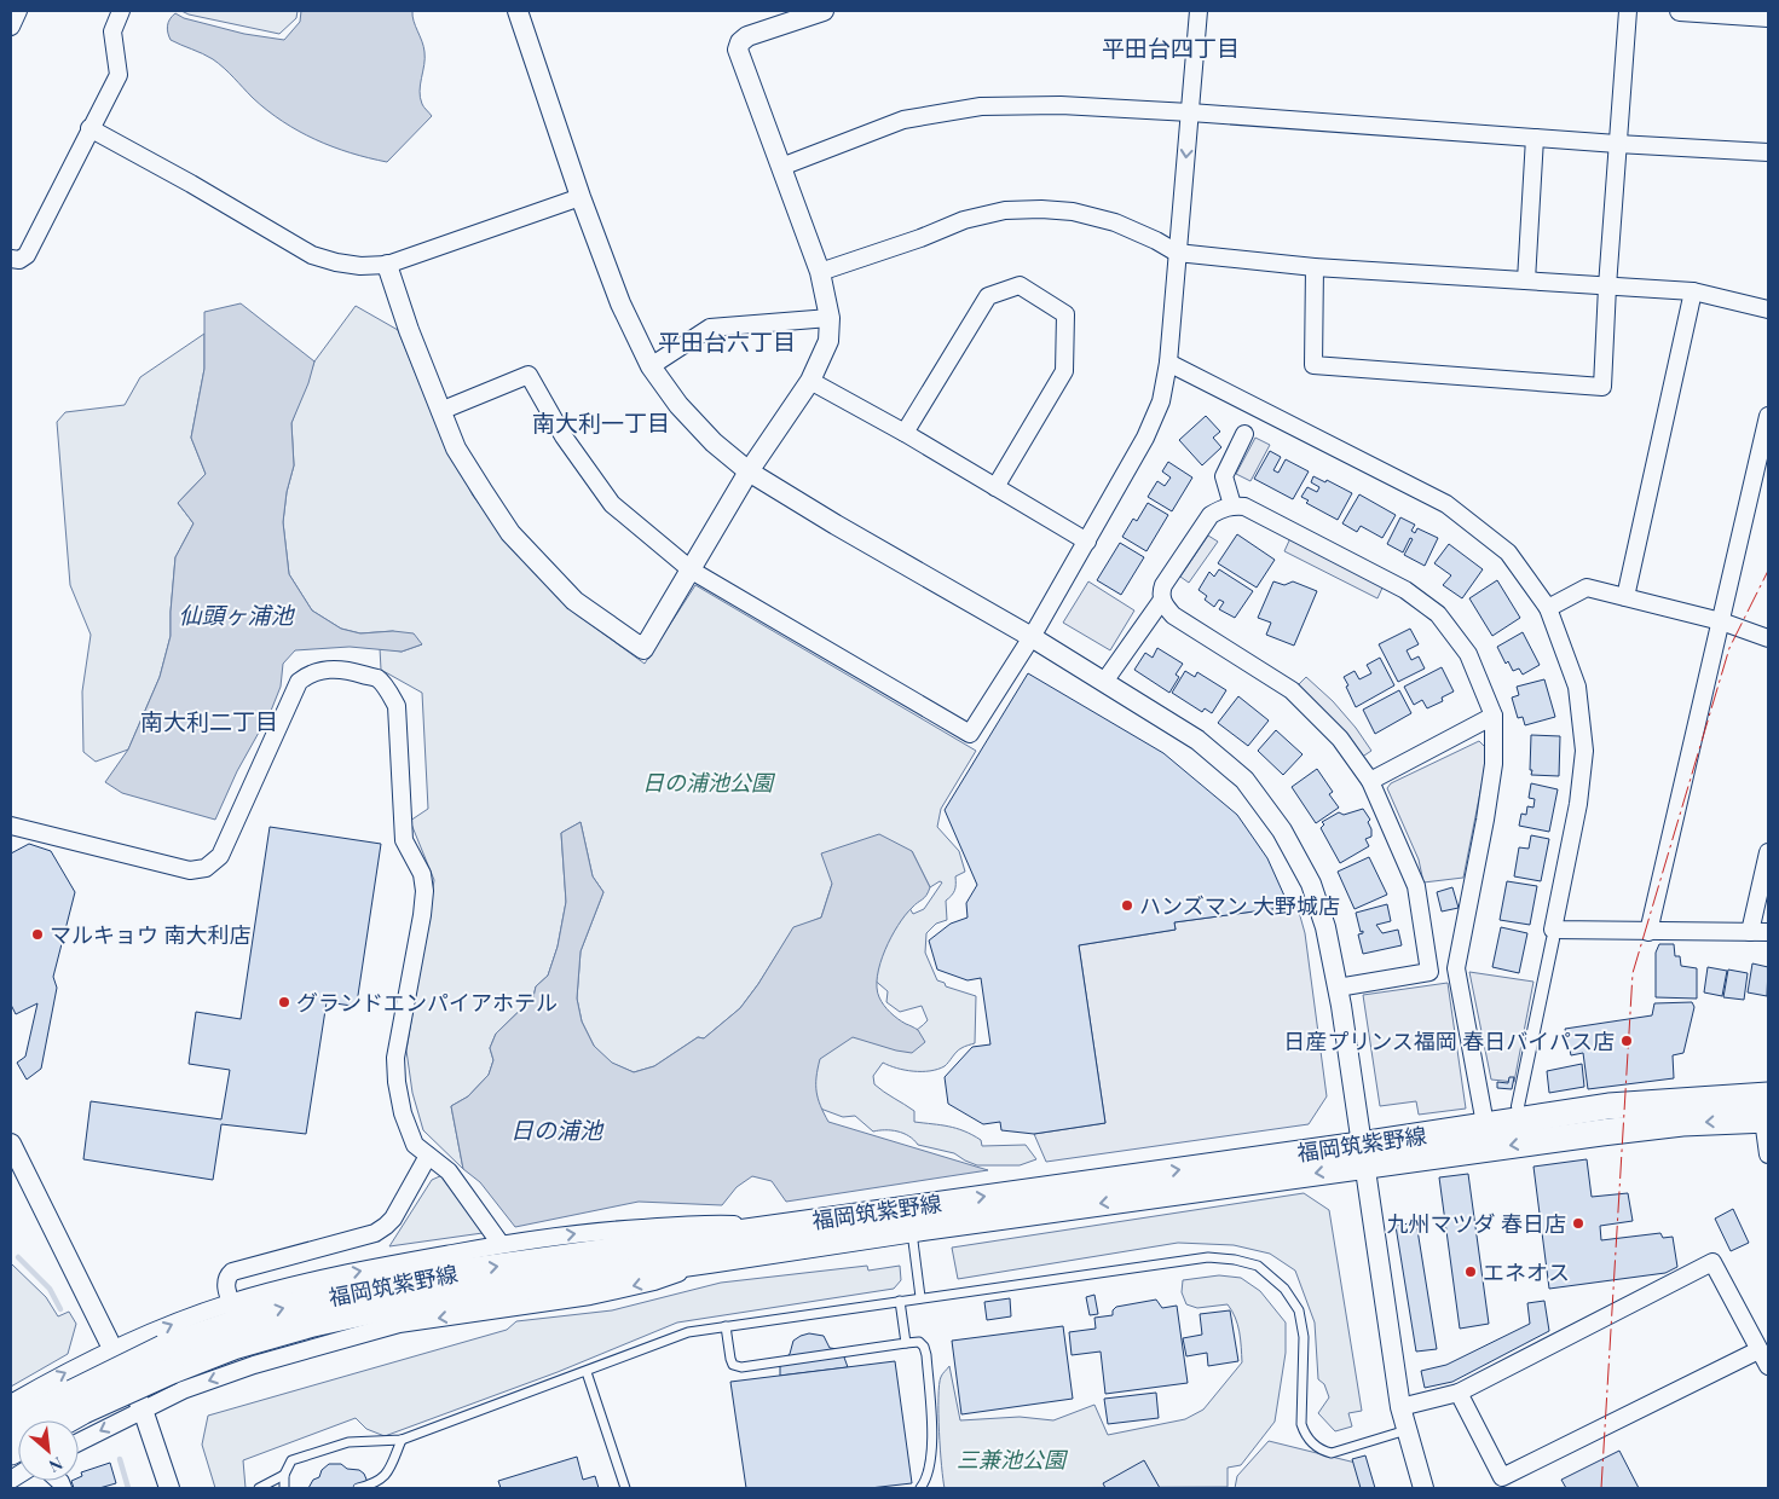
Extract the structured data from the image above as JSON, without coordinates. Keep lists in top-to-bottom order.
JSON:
{
  "streets": {
    "main road": ["福岡筑紫野線"]
  },
  "districts": [
    "平田台四丁目",
    "平田台六丁目",
    "南大利一丁目",
    "南大利二丁目"
  ],
  "water": ["仙頭ヶ浦池", "日の浦池"],
  "parks": ["日の浦池公園", "三兼池公園"],
  "places": [
    "ハンズマン 大野城店",
    "マルキョウ 南大利店",
    "グランドエンパイアホテル",
    "日産プリンス福岡 春日バイパス店",
    "九州マツダ 春日店",
    "エネオス"
  ],
  "north": "bottom right"
}
